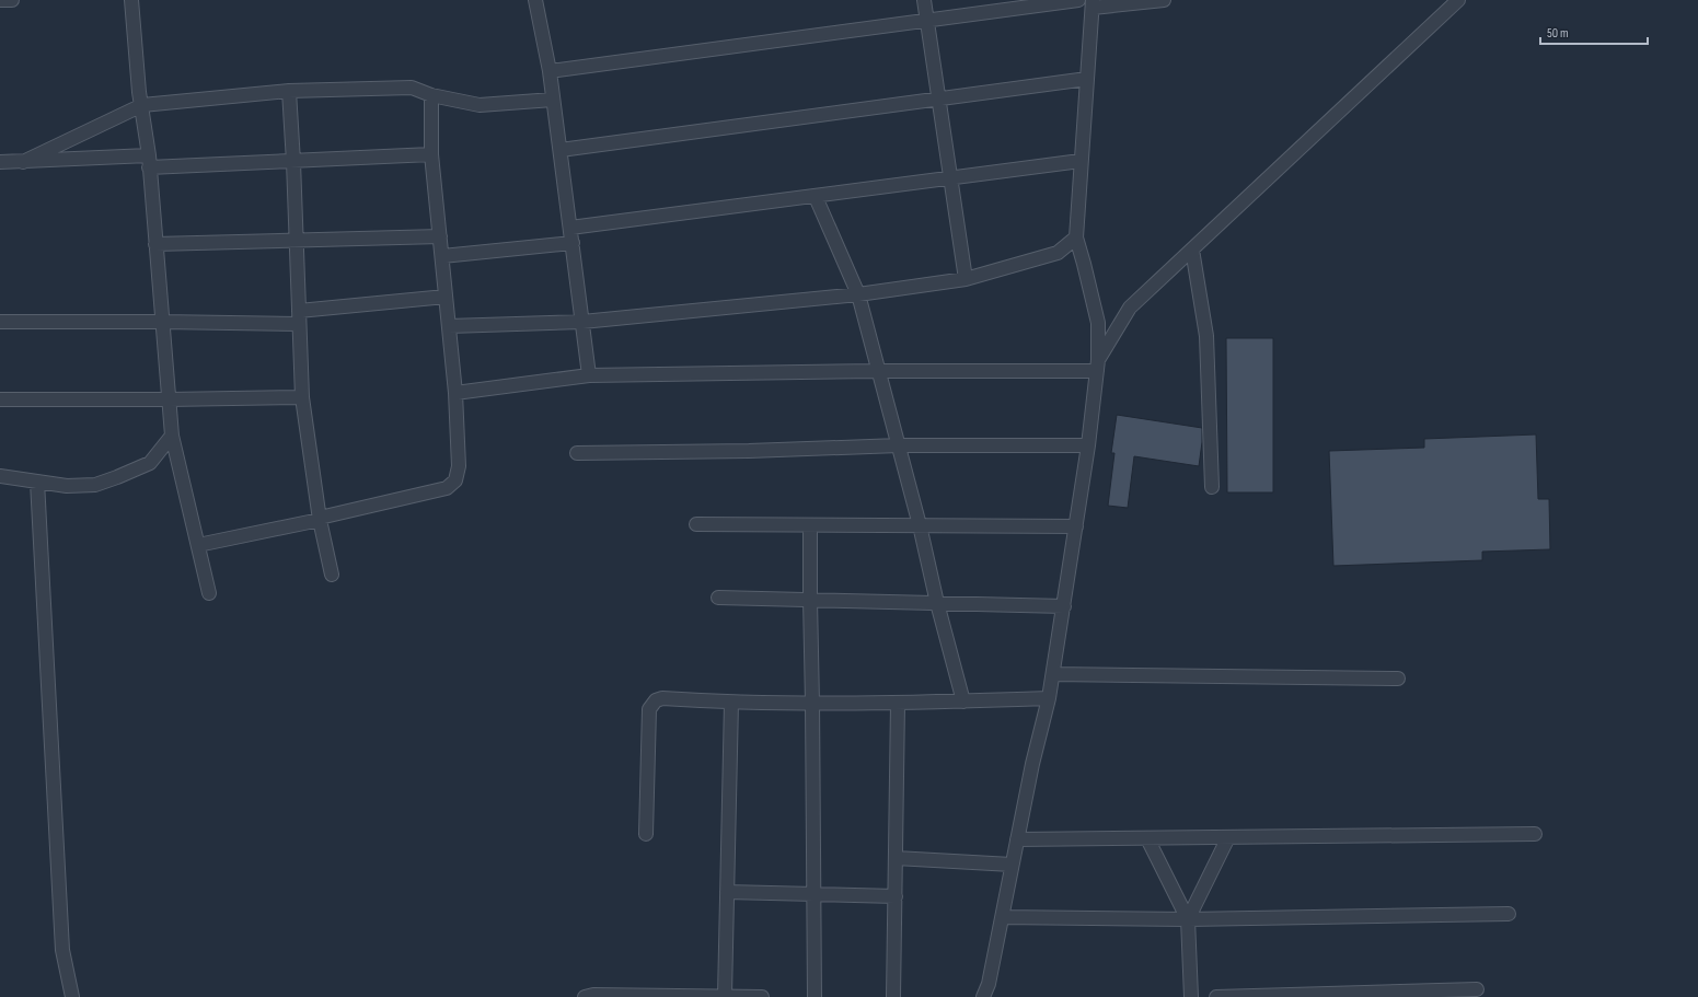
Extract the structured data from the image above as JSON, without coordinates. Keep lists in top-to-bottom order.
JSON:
{
  "scale_bar": "50 m"
}
